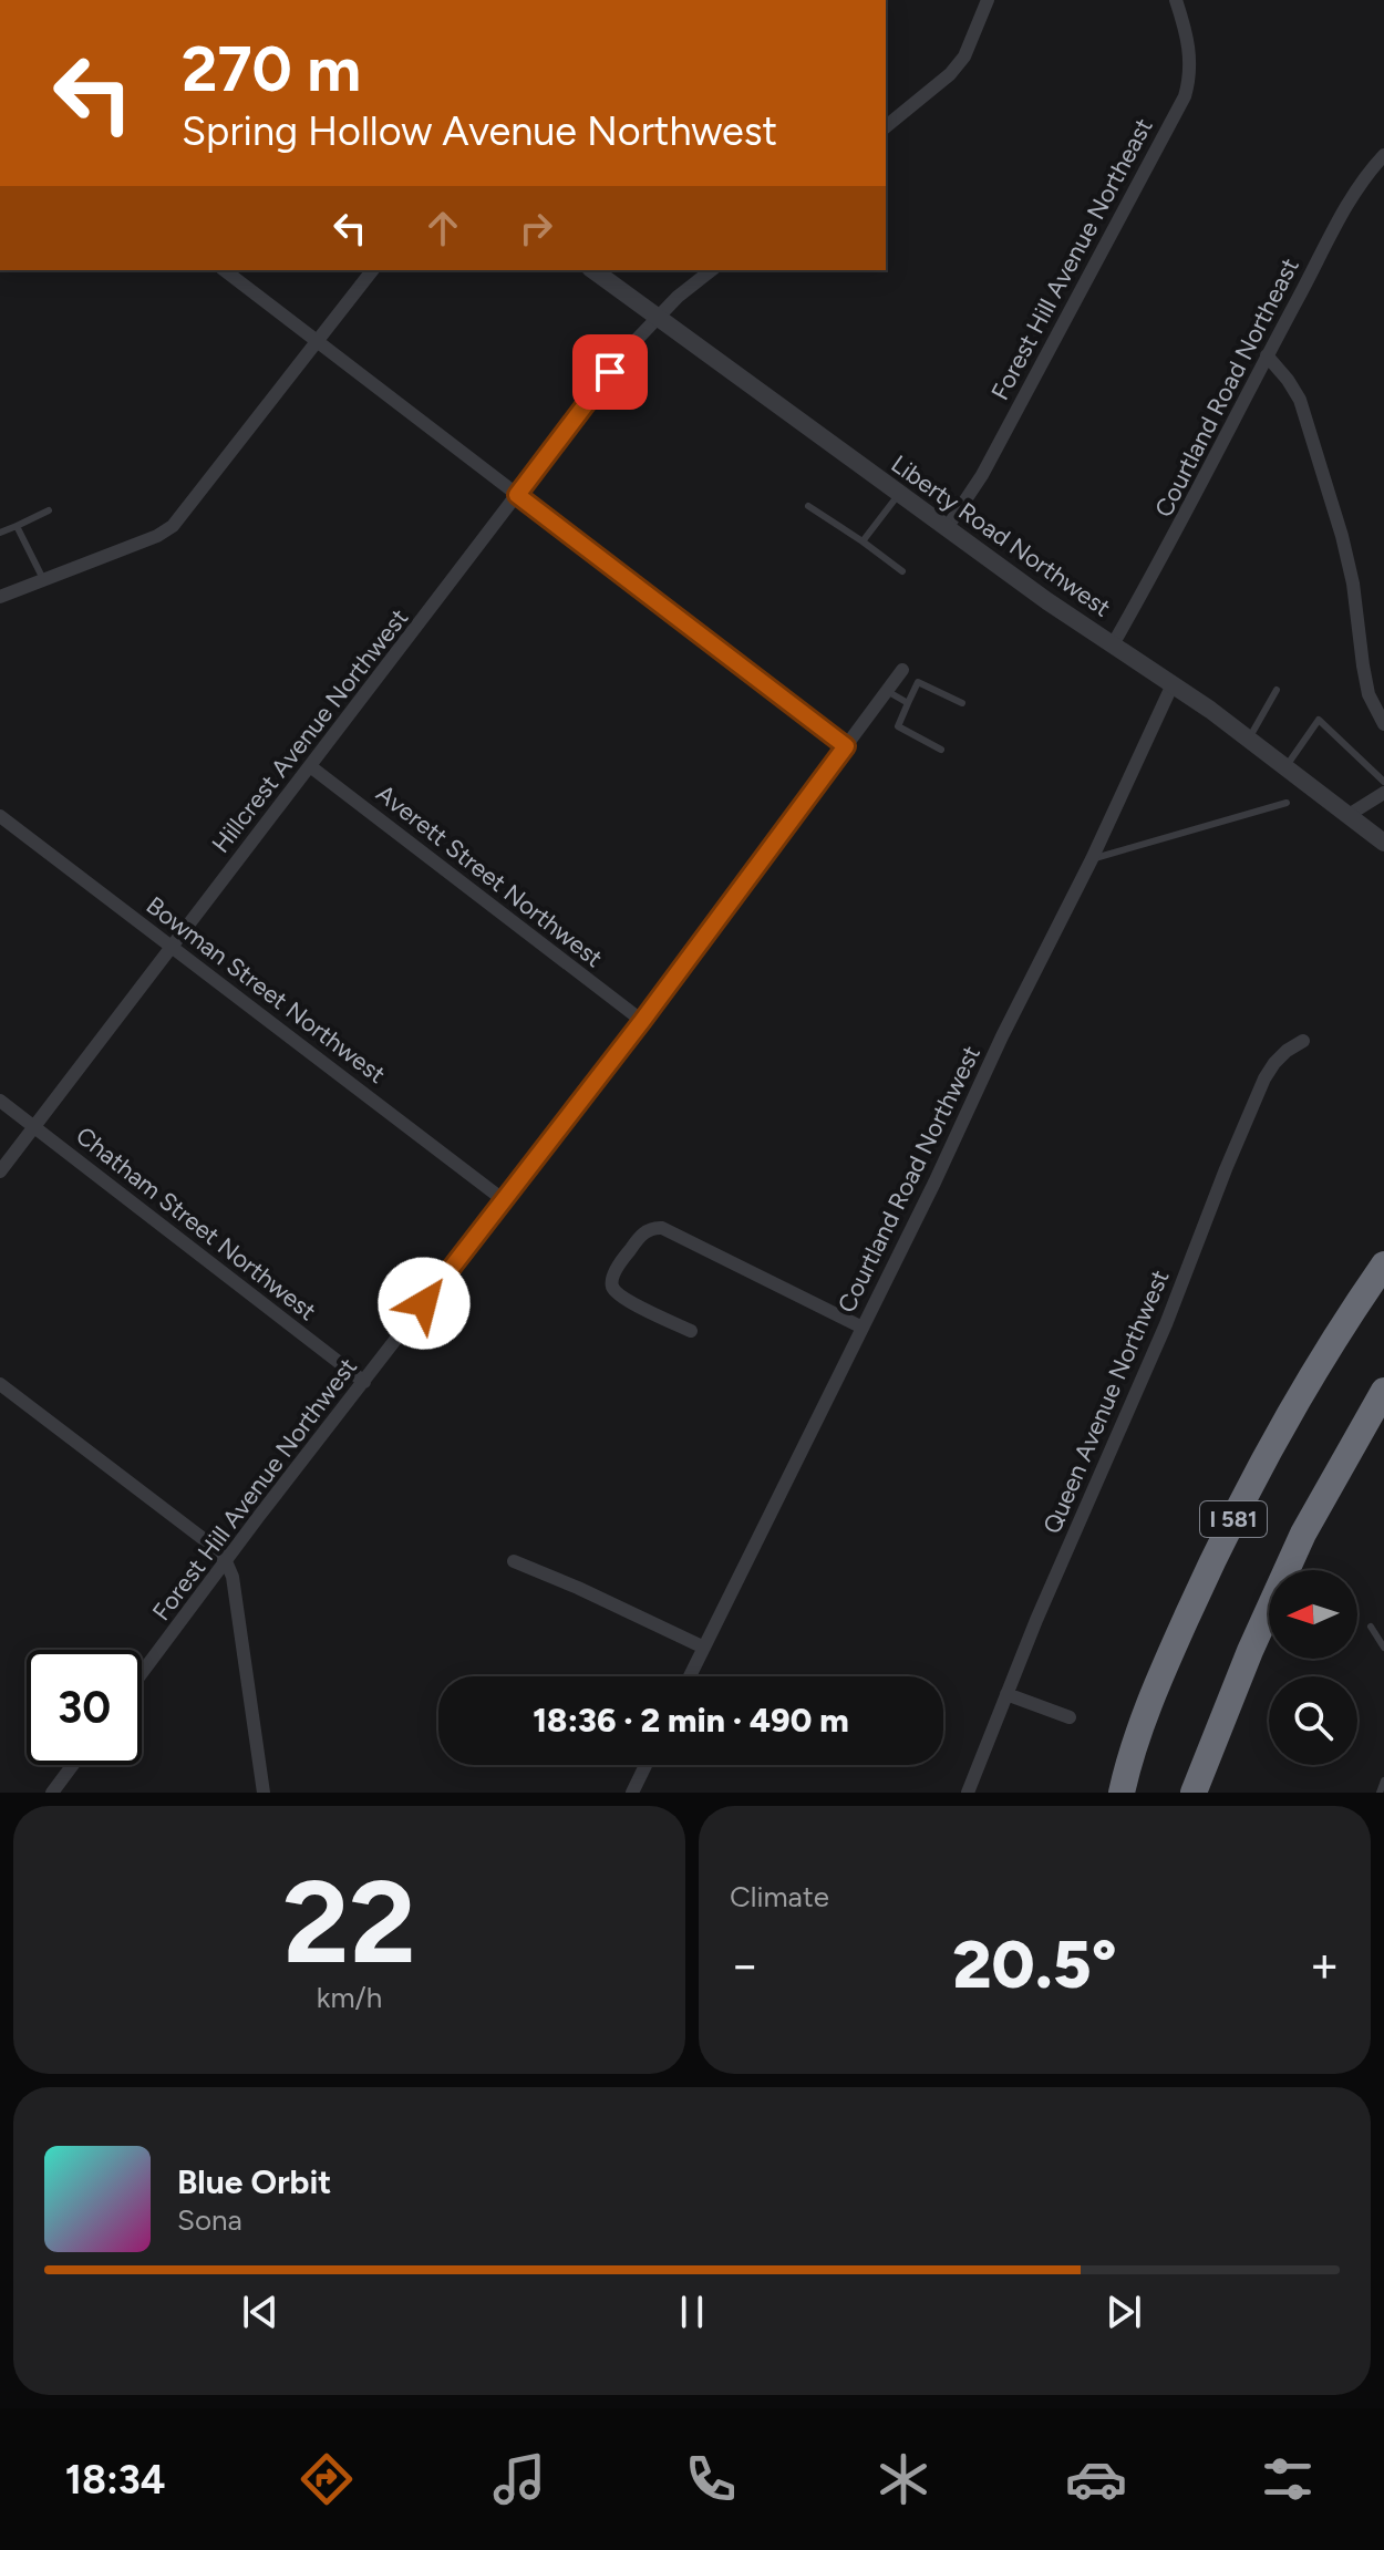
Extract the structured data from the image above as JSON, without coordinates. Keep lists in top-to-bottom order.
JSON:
{
  "streets": {
    "highway": ["I 581"],
    "street": [
      "Forest Hill Avenue Northeast",
      "Courtland Road Northeast",
      "Liberty Road Northwest",
      "Hillcrest Avenue Northwest",
      "Averett Street Northwest",
      "Bowman Street Northwest",
      "Courtland Road Northwest",
      "Chatham Street Northwest",
      "Queen Avenue Northwest",
      "Forest Hill Avenue Northwest"
    ]
  },
  "crossings": [
    ["Forest Hill Avenue Northeast", "Liberty Road Northwest"],
    ["Courtland Road Northeast", "Liberty Road Northwest"],
    ["Liberty Road Northwest", "Hillcrest Avenue Northwest"],
    ["Liberty Road Northwest", "Courtland Road Northwest"],
    ["Hillcrest Avenue Northwest", "Averett Street Northwest"],
    ["Hillcrest Avenue Northwest", "Bowman Street Northwest"],
    ["Hillcrest Avenue Northwest", "Chatham Street Northwest"],
    ["Averett Street Northwest", "Forest Hill Avenue Northwest"],
    ["Bowman Street Northwest", "Forest Hill Avenue Northwest"],
    ["Chatham Street Northwest", "Forest Hill Avenue Northwest"]
  ],
  "north": "left",
  "page": {
    "turn": ["270 m", "Spring Hollow Avenue Northwest"],
    "limit": "30",
    "trip": "18:36 · 2 min · 490 m",
    "tile": [
      ["22", "km/h"],
      "Climate"
    ],
    "heat": ["−", "20.5°", "+"],
    "song": ["Blue Orbit", "Sona"],
    "tabs": "18:34"
  }
}
